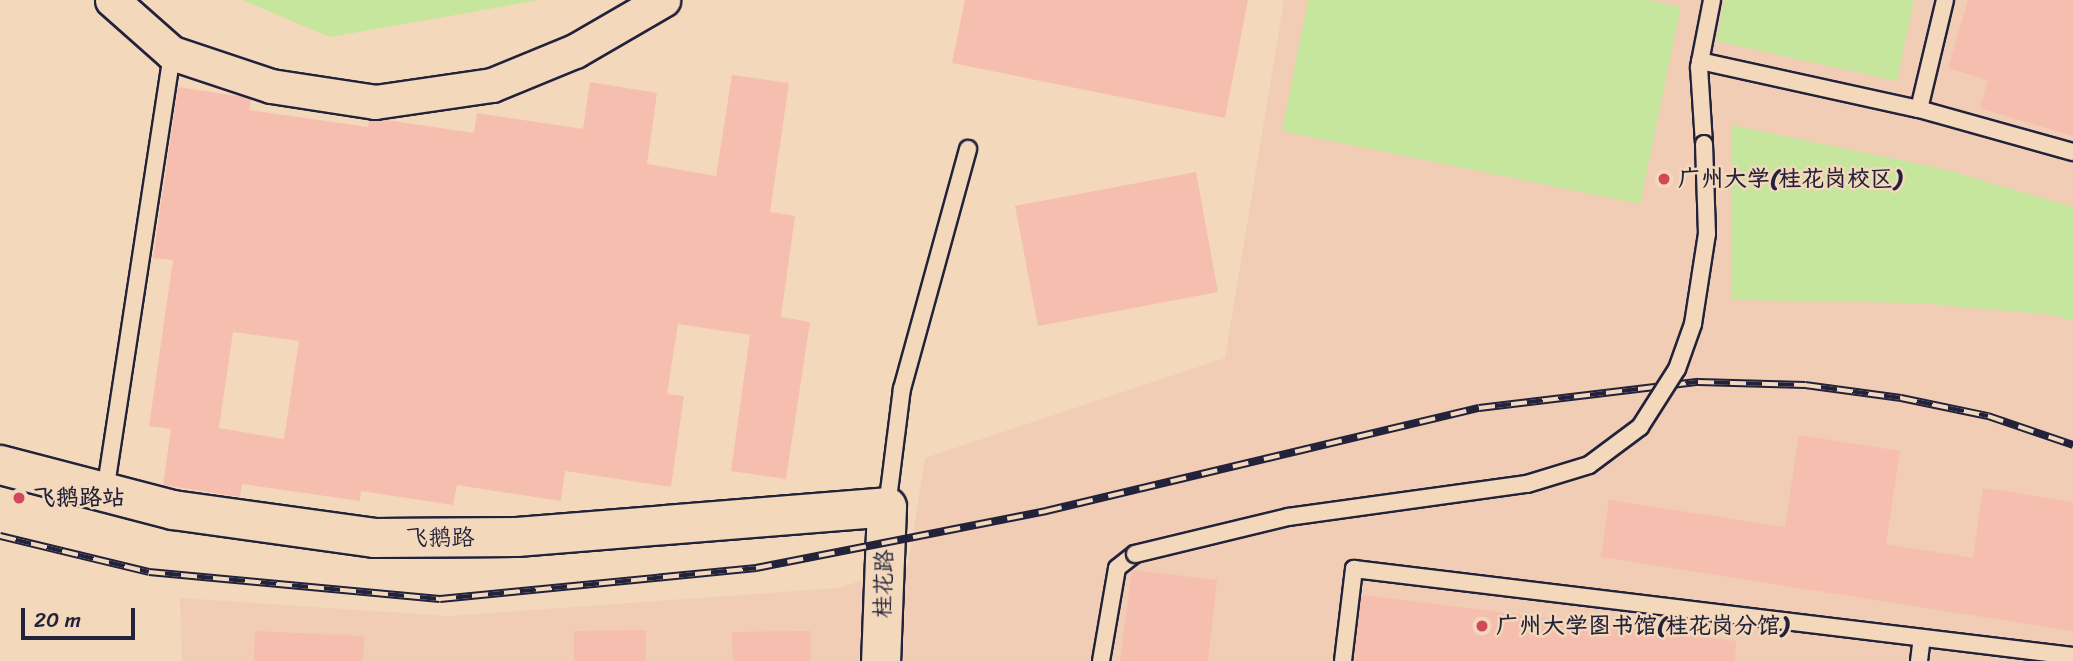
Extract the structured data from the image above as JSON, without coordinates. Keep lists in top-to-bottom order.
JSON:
{
  "streets": {
    "street": ["飞鹅路", "桂花路"]
  },
  "crossings": [
    ["飞鹅路", "桂花路"]
  ],
  "places": ["广州大学(桂花岗校区)", "飞鹅路站", "广州大学图书馆(桂花岗分馆)"],
  "scale_bar": "20 m"
}
